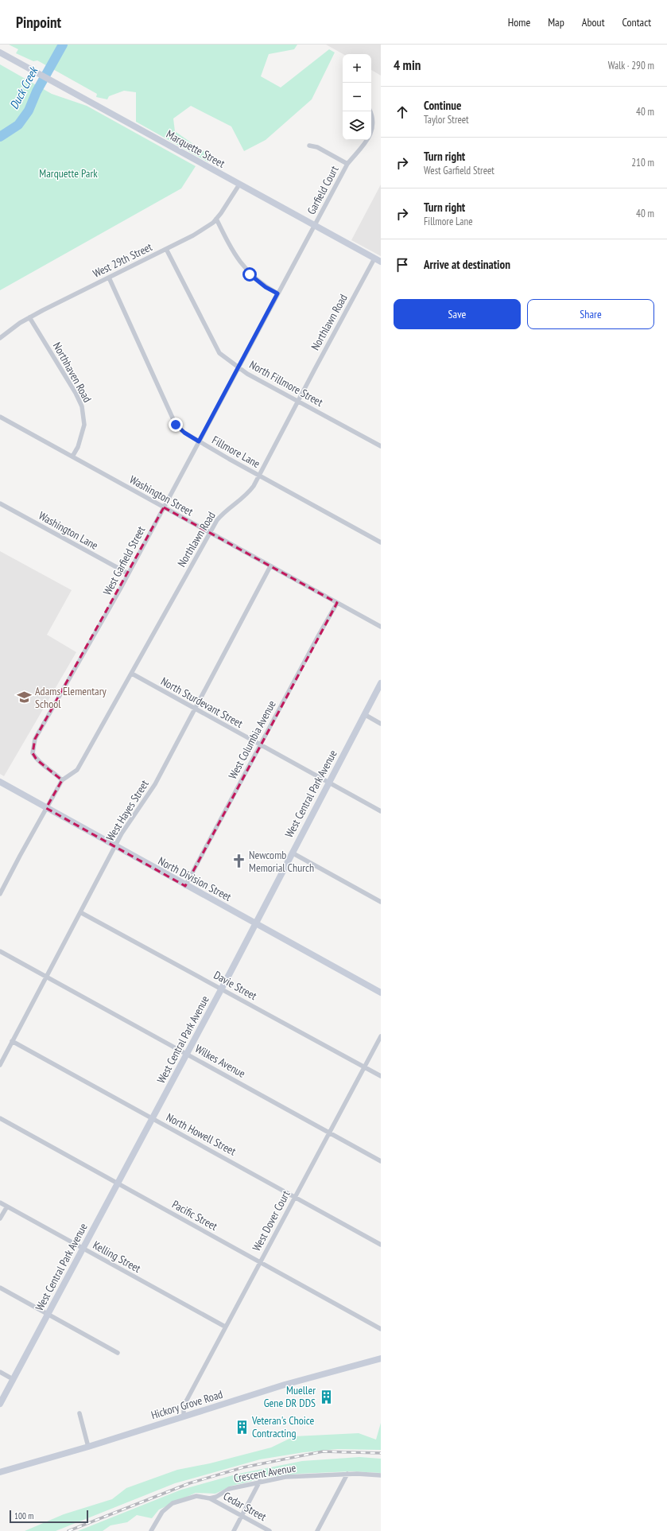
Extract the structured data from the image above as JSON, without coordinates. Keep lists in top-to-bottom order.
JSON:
{
  "streets": {
    "main road": [
      "Marquette Street",
      "West Central Park Avenue",
      "North Division Street",
      "Hickory Grove Road"
    ],
    "street": [
      "Garfield Court",
      "West 29th Street",
      "Northlawn Road",
      "Northhaven Road",
      "North Fillmore Street",
      "Fillmore Lane",
      "Washington Street",
      "Washington Lane",
      "West Garfield Street",
      "North Sturdevant Street",
      "West Columbia Avenue",
      "West Hayes Street",
      "Davie Street",
      "Wilkes Avenue",
      "North Howell Street",
      "Pacific Street",
      "West Dover Court",
      "Kelling Street",
      "Crescent Avenue",
      "Cedar Street"
    ]
  },
  "crossings": [
    ["Marquette Street", "Garfield Court"],
    ["Marquette Street", "West 29th Street"],
    ["Marquette Street", "Northlawn Road"],
    ["Marquette Street", "West Garfield Street"],
    ["Garfield Court", "West Garfield Street"],
    ["West 29th Street", "Northhaven Road"],
    ["West 29th Street", "North Fillmore Street"],
    ["West 29th Street", "Fillmore Lane"],
    ["Northlawn Road", "North Fillmore Street"],
    ["Northlawn Road", "Fillmore Lane"],
    ["Northlawn Road", "Washington Street"],
    ["Northlawn Road", "West Garfield Street"],
    ["Northlawn Road", "North Sturdevant Street"],
    ["Northhaven Road", "Washington Street"],
    ["North Fillmore Street", "West Garfield Street"],
    ["Fillmore Lane", "West Garfield Street"],
    ["Washington Street", "West Garfield Street"],
    ["Washington Street", "West Columbia Avenue"],
    ["Washington Street", "West Hayes Street"],
    ["Washington Lane", "West Garfield Street"],
    ["North Sturdevant Street", "West Columbia Avenue"],
    ["North Sturdevant Street", "West Central Park Avenue"],
    ["North Sturdevant Street", "West Hayes Street"],
    ["West Columbia Avenue", "North Division Street"],
    ["West Central Park Avenue", "North Division Street"],
    ["West Central Park Avenue", "Davie Street"],
    ["West Central Park Avenue", "Wilkes Avenue"],
    ["West Central Park Avenue", "North Howell Street"],
    ["West Central Park Avenue", "Pacific Street"],
    ["West Central Park Avenue", "Kelling Street"],
    ["West Hayes Street", "North Division Street"],
    ["West Hayes Street", "Davie Street"],
    ["West Hayes Street", "Wilkes Avenue"],
    ["West Hayes Street", "North Howell Street"],
    ["Davie Street", "West Dover Court"],
    ["Wilkes Avenue", "West Dover Court"],
    ["North Howell Street", "West Dover Court"],
    ["Pacific Street", "West Dover Court"],
    ["West Dover Court", "Kelling Street"],
    ["West Dover Court", "Hickory Grove Road"],
    ["Crescent Avenue", "Cedar Street"]
  ],
  "water": ["Duck Creek"],
  "parks": ["Marquette Park"],
  "places": {
    "school or university": ["Adams Elementary School"],
    "church": ["Newcomb Memorial Church"],
    "building": ["Mueller Gene DR DDS", "Veteran's Choice Contracting"]
  },
  "scale_bar": "100 m",
  "page": {
    "header": "Pinpoint",
    "nav": [
      "Home",
      "Map",
      "About",
      "Contact"
    ],
    "heading": ["4 min", "Walk · 290 m"],
    "map_buttons": ["+", "−"],
    "list": [
      ["Continue", "Taylor Street", "40 m"],
      ["Turn right", "West Garfield Street", "210 m"],
      ["Turn right", "Fillmore Lane", "40 m"],
      "Arrive at destination"
    ],
    "buttons": ["Save", "Share"],
    "scale": "100 m"
  }
}
